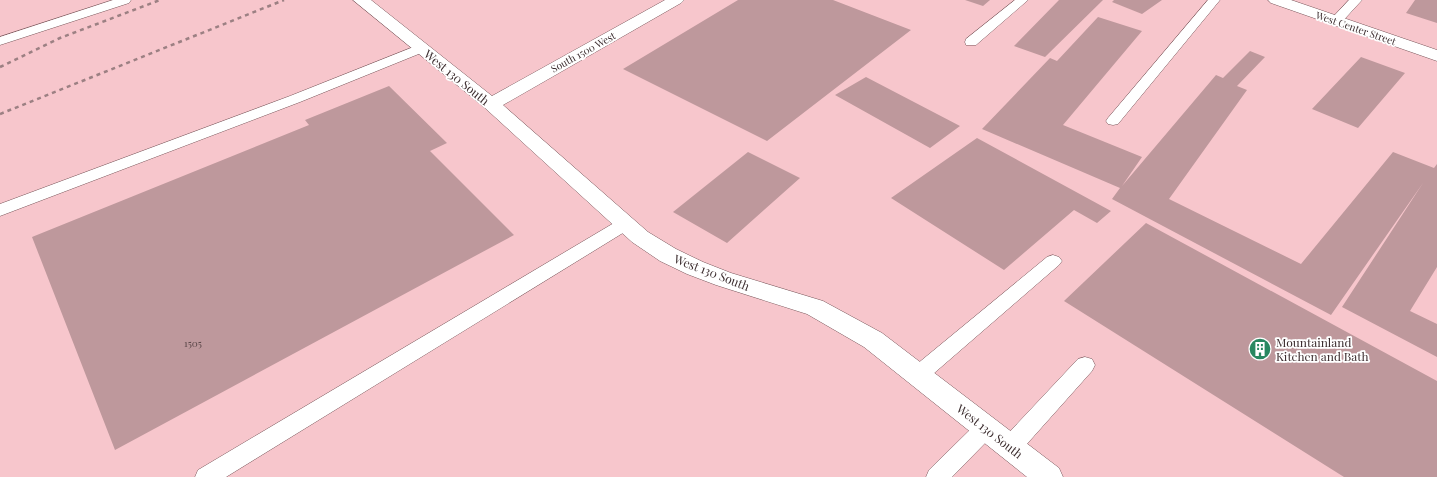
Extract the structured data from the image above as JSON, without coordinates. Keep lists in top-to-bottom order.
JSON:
{
  "streets": {
    "street": ["West Center Street", "South 1500 West", "West 130 South"]
  },
  "crossings": [
    ["South 1500 West", "West 130 South"]
  ],
  "places": {
    "building": ["Mountainland Kitchen and Bath"]
  },
  "house_numbers": ["1505"]
}
